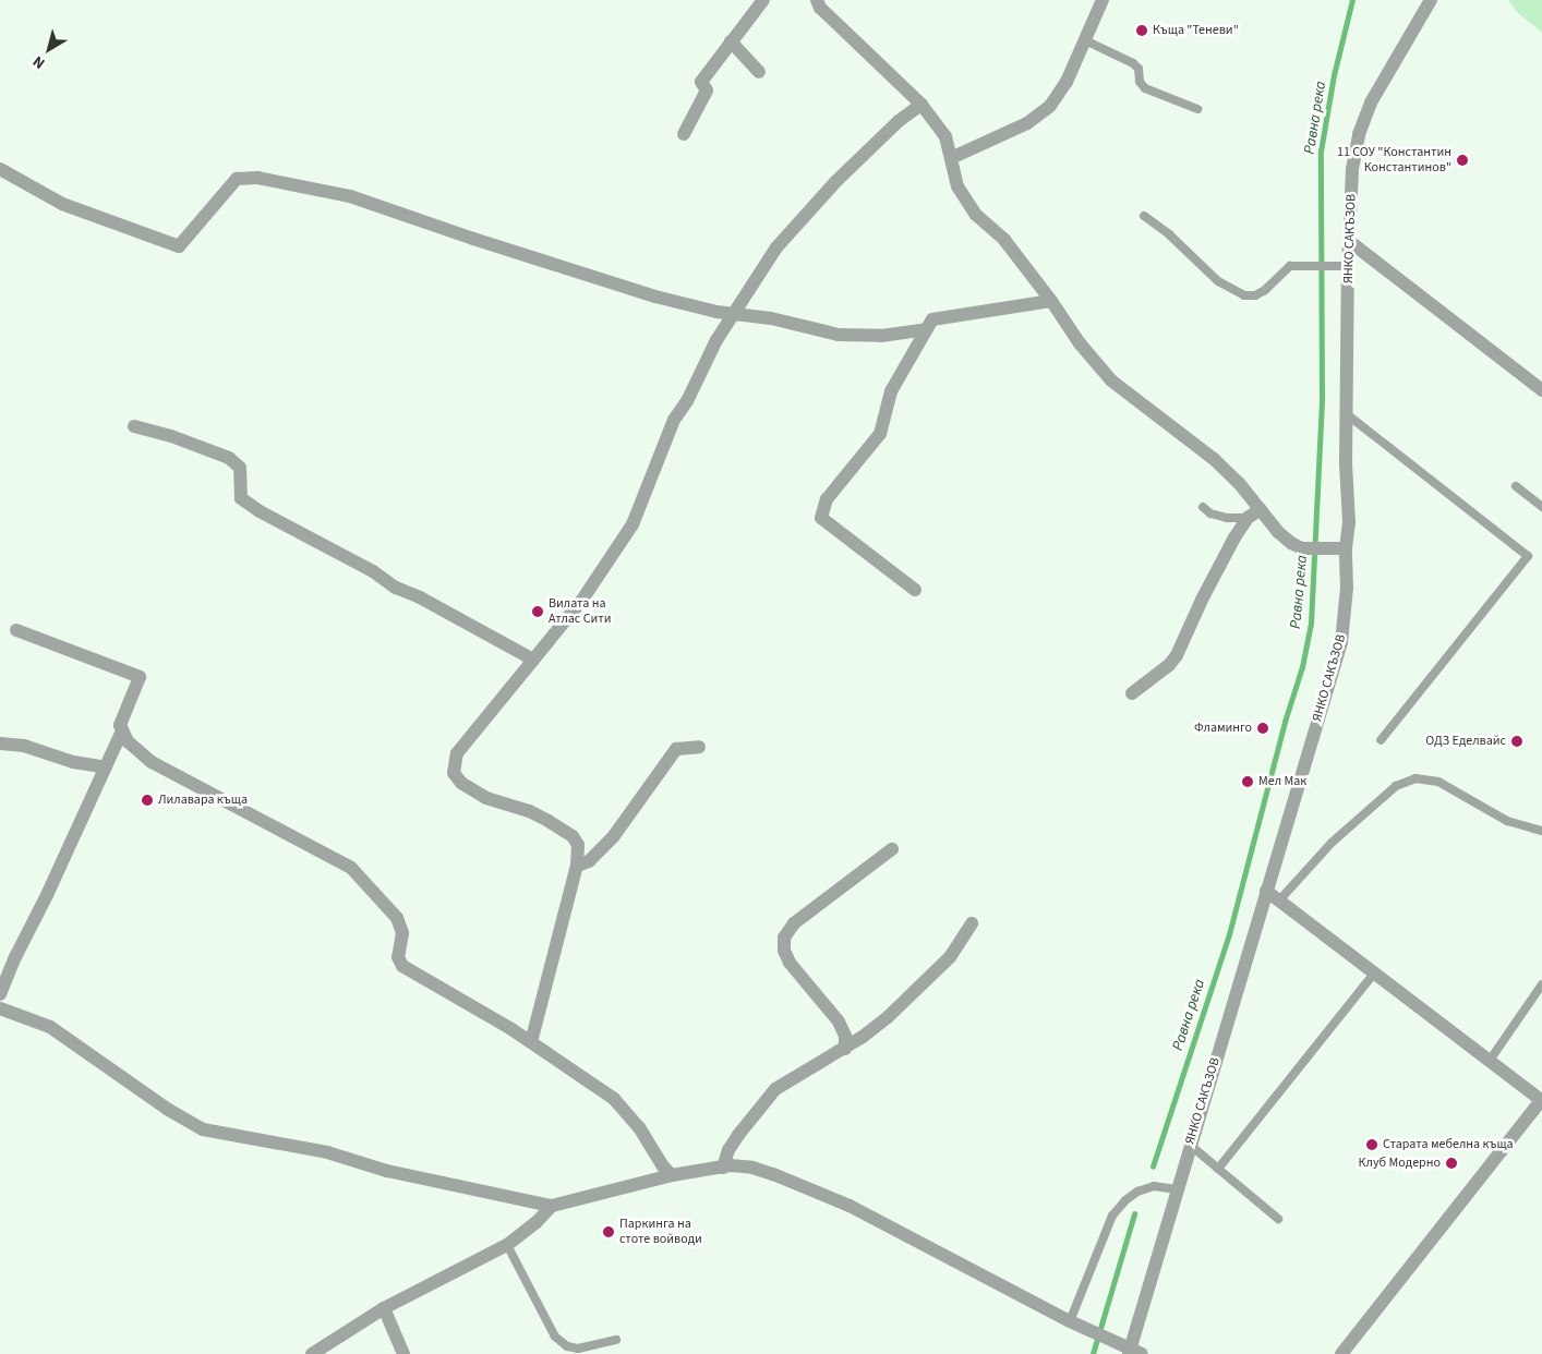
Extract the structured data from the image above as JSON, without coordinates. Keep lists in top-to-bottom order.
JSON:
{
  "streets": {
    "street": ["ЯНКО САКЪЗОВ"]
  },
  "water": ["Равна река"],
  "places": [
    "Къща \"Теневи\"",
    "11 СОУ \"Константин Константинов\"",
    "Вилата на Атлас Сити",
    "Фламинго",
    "ОДЗ Еделвайс",
    "Мел Мак",
    "Лилавара къща",
    "Старата мебелна къща",
    "Клуб Модерно",
    "Паркинга на стоте войводи"
  ],
  "north": "bottom left"
}
